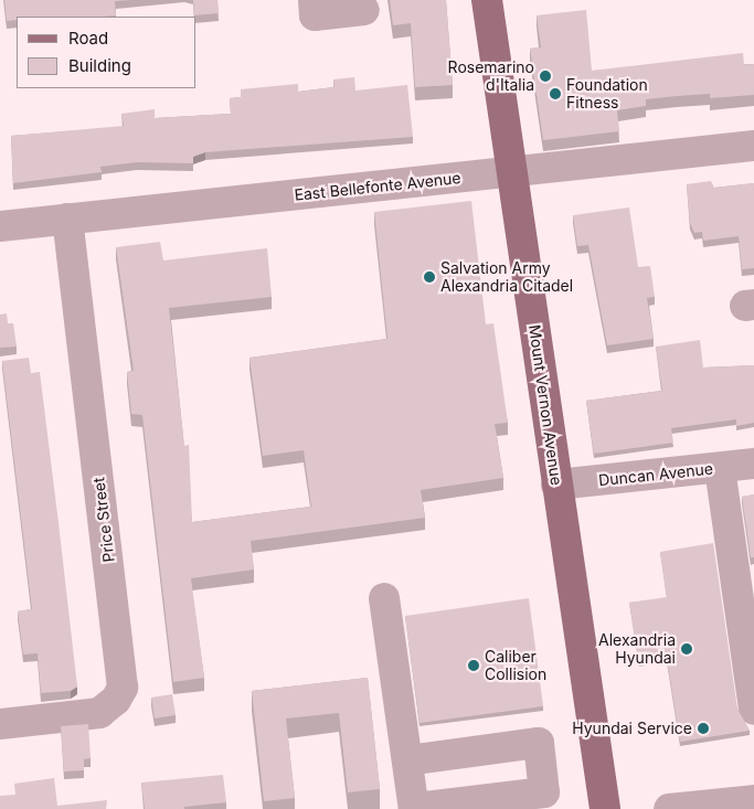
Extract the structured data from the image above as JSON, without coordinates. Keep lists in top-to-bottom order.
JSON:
{
  "streets": {
    "main road": ["Mount Vernon Avenue"],
    "street": ["East Bellefonte Avenue", "Duncan Avenue", "Price Street"]
  },
  "crossings": [
    ["East Bellefonte Avenue", "Mount Vernon Avenue"],
    ["East Bellefonte Avenue", "Price Street"],
    ["Mount Vernon Avenue", "Duncan Avenue"]
  ],
  "places": [
    "Rosemarino d'Italia",
    "Foundation Fitness",
    "Salvation Army Alexandria Citadel",
    "Alexandria Hyundai",
    "Caliber Collision",
    "Hyundai Service"
  ],
  "legend": ["Road", "Building"]
}
